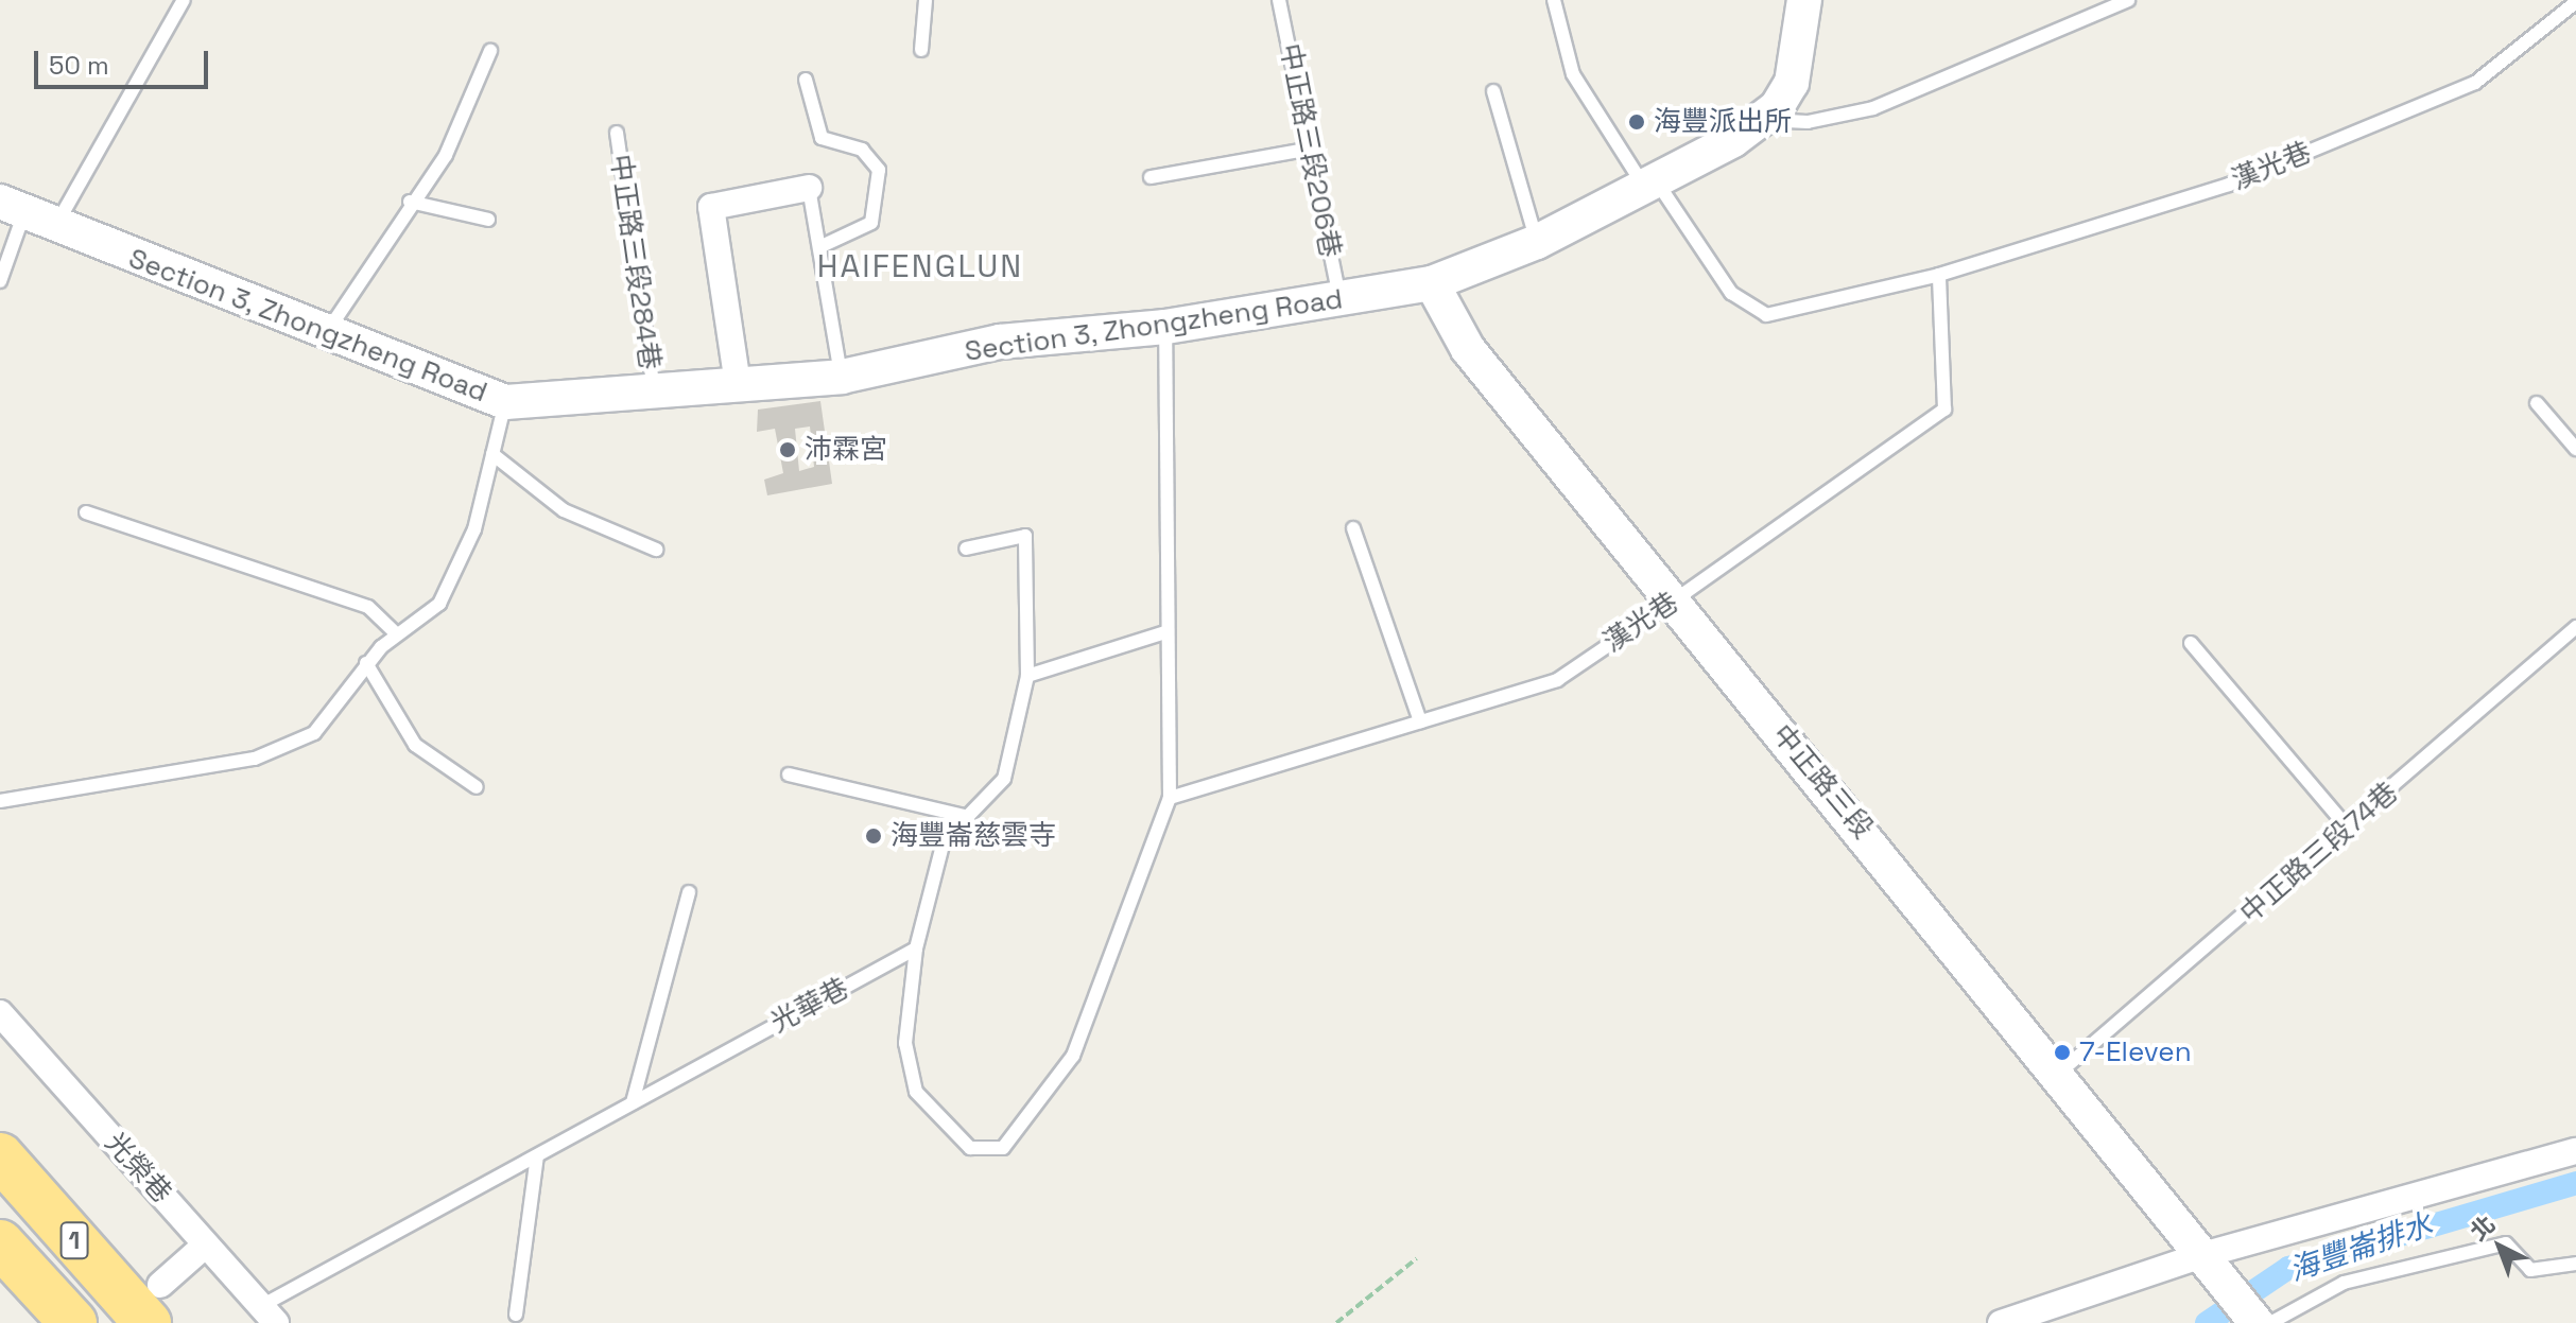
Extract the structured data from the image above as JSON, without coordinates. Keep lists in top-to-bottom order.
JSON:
{
  "streets": {
    "highway": ["1"],
    "street": ["Section 3, Zhongzheng Road", "中正路三段", "光榮巷"],
    "lane": [
      "中正路三段206巷",
      "漢光巷",
      "中正路三段284巷",
      "中正路三段74巷",
      "光華巷"
    ]
  },
  "crossings": [
    ["中正路三段206巷", "Section 3, Zhongzheng Road"],
    ["漢光巷", "Section 3, Zhongzheng Road"],
    ["漢光巷", "中正路三段"],
    ["中正路三段284巷", "Section 3, Zhongzheng Road"],
    ["Section 3, Zhongzheng Road", "中正路三段"],
    ["中正路三段", "中正路三段74巷"],
    ["光華巷", "光榮巷"]
  ],
  "districts": ["HAIFENGLUN"],
  "water": ["海豐崙排水"],
  "places": [
    "海豐派出所",
    "沛霖宮",
    "海豐崙慈雲寺",
    "7-Eleven"
  ],
  "scale_bar": "50 m",
  "north": "top left"
}
